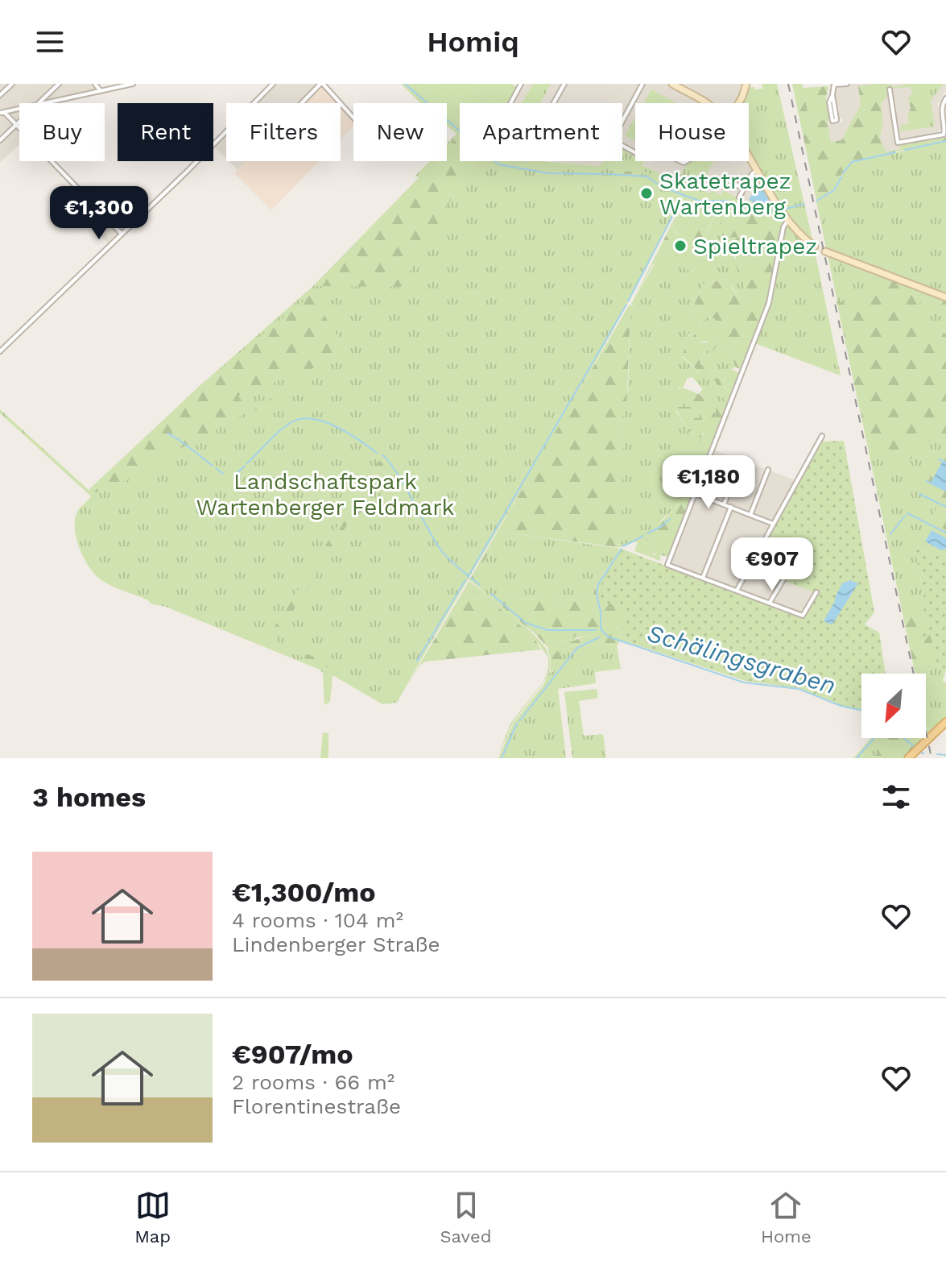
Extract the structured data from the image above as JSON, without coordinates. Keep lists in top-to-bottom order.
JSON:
{
  "water": ["Schälingsgraben"],
  "parks": ["Landschaftspark Wartenberger Feldmark"],
  "places": ["Skatetrapez Wartenberg", "Spieltrapez"],
  "north": "bottom left",
  "page": {
    "header": "Homiq",
    "chip": [
      "Buy",
      "Rent",
      "Filters",
      "New",
      "Apartment",
      "House"
    ],
    "price": ["€1,300", "€1,180", "€907"],
    "heading": "3 homes",
    "list": [
      {
        "name": "€1,300/mo",
        "note": "4 rooms · 104 m² · Lindenberger Straße"
      },
      {
        "name": "€907/mo",
        "note": "2 rooms · 66 m² · Florentinestraße"
      }
    ],
    "tabs": ["Map", "Saved", "Home"]
  }
}
